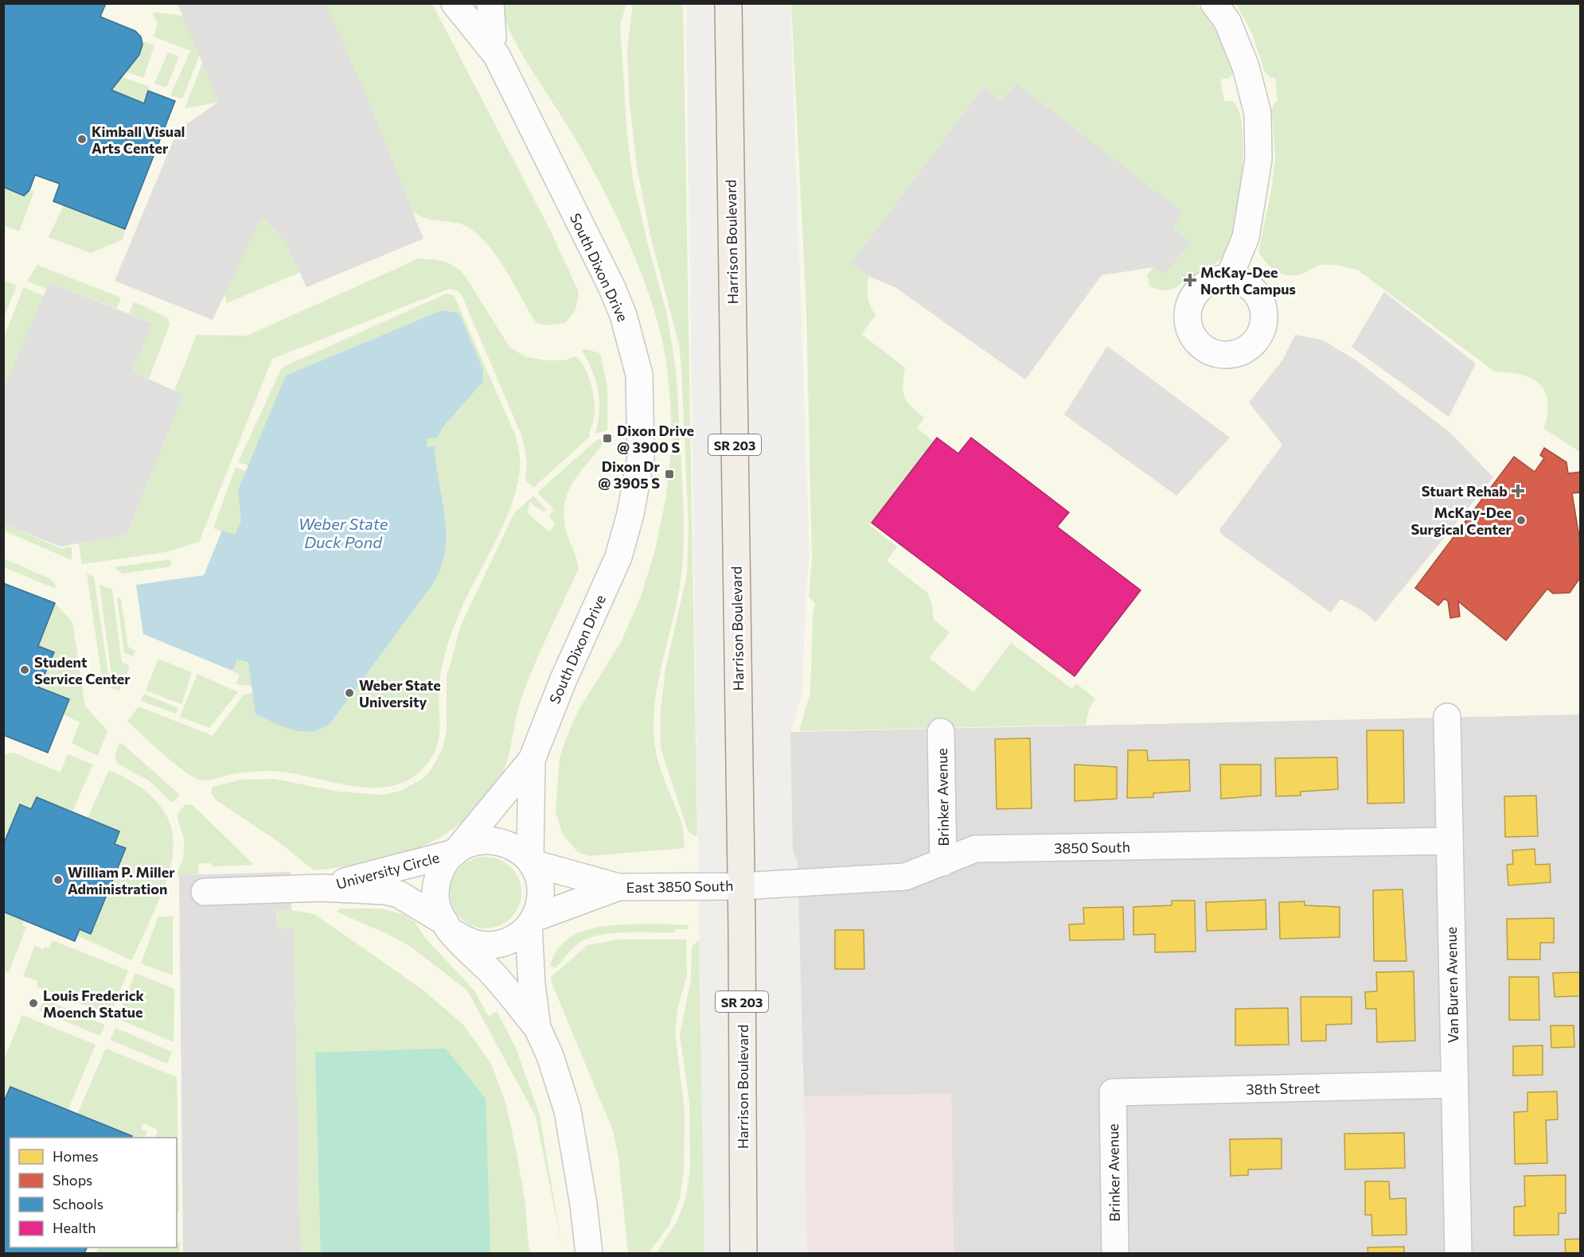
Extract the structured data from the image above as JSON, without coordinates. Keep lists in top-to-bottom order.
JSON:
{
  "streets": {
    "main road": ["Harrison Boulevard", "SR 203"],
    "street": [
      "South Dixon Drive",
      "Brinker Avenue",
      "3850 South",
      "University Circle",
      "East 3850 South",
      "Van Buren Avenue",
      "38th Street"
    ]
  },
  "crossings": [
    ["Harrison Boulevard", "3850 South"],
    ["Harrison Boulevard", "East 3850 South"],
    ["South Dixon Drive", "University Circle"],
    ["South Dixon Drive", "East 3850 South"],
    ["Brinker Avenue", "3850 South"],
    ["Brinker Avenue", "38th Street"],
    ["3850 South", "East 3850 South"],
    ["3850 South", "Van Buren Avenue"],
    ["University Circle", "East 3850 South"],
    ["Van Buren Avenue", "38th Street"]
  ],
  "water": ["Weber State Duck Pond"],
  "places": {
    "other": [
      "Kimball Visual Arts Center",
      "McKay-Dee Surgical Center",
      "Student Service Center",
      "Weber State University",
      "William P. Miller Administration",
      "Louis Frederick Moench Statue"
    ],
    "health": ["McKay-Dee North Campus", "Stuart Rehab"],
    "transit": ["Dixon Drive @ 3900 S", "Dixon Dr @ 3905 S"]
  },
  "legend": [
    "Homes",
    "Shops",
    "Schools",
    "Health"
  ]
}
